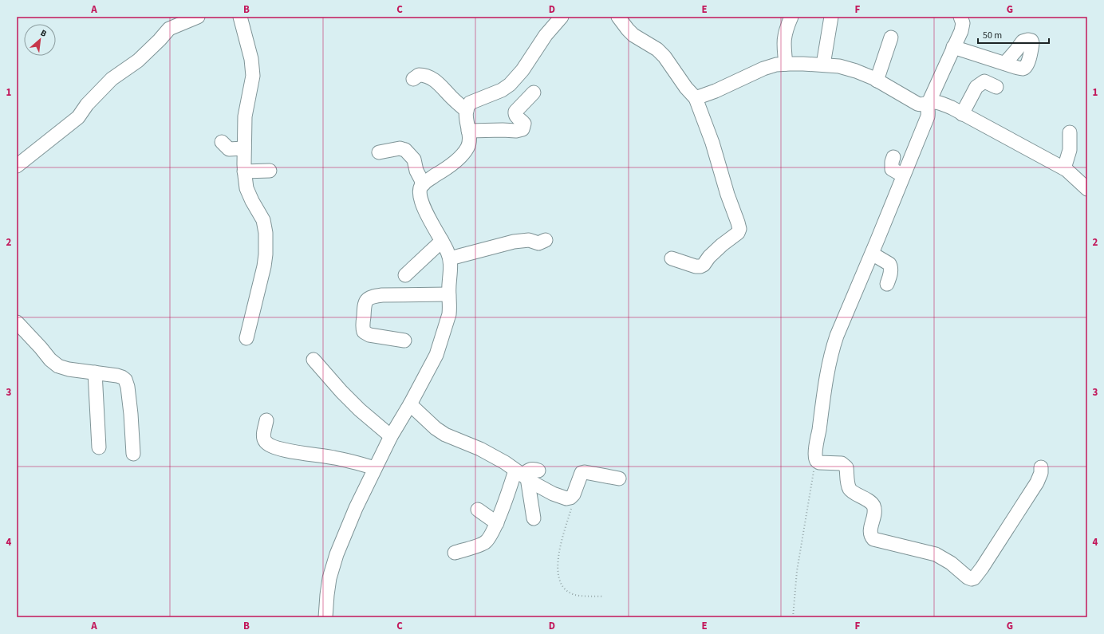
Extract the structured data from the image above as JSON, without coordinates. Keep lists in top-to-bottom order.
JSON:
{
  "scale_bar": "50 m",
  "north": "top right",
  "grid": {
    "columns": [
      "A",
      "B",
      "C",
      "D",
      "E",
      "F",
      "G"
    ],
    "rows": [
      "1",
      "2",
      "3",
      "4"
    ]
  }
}
